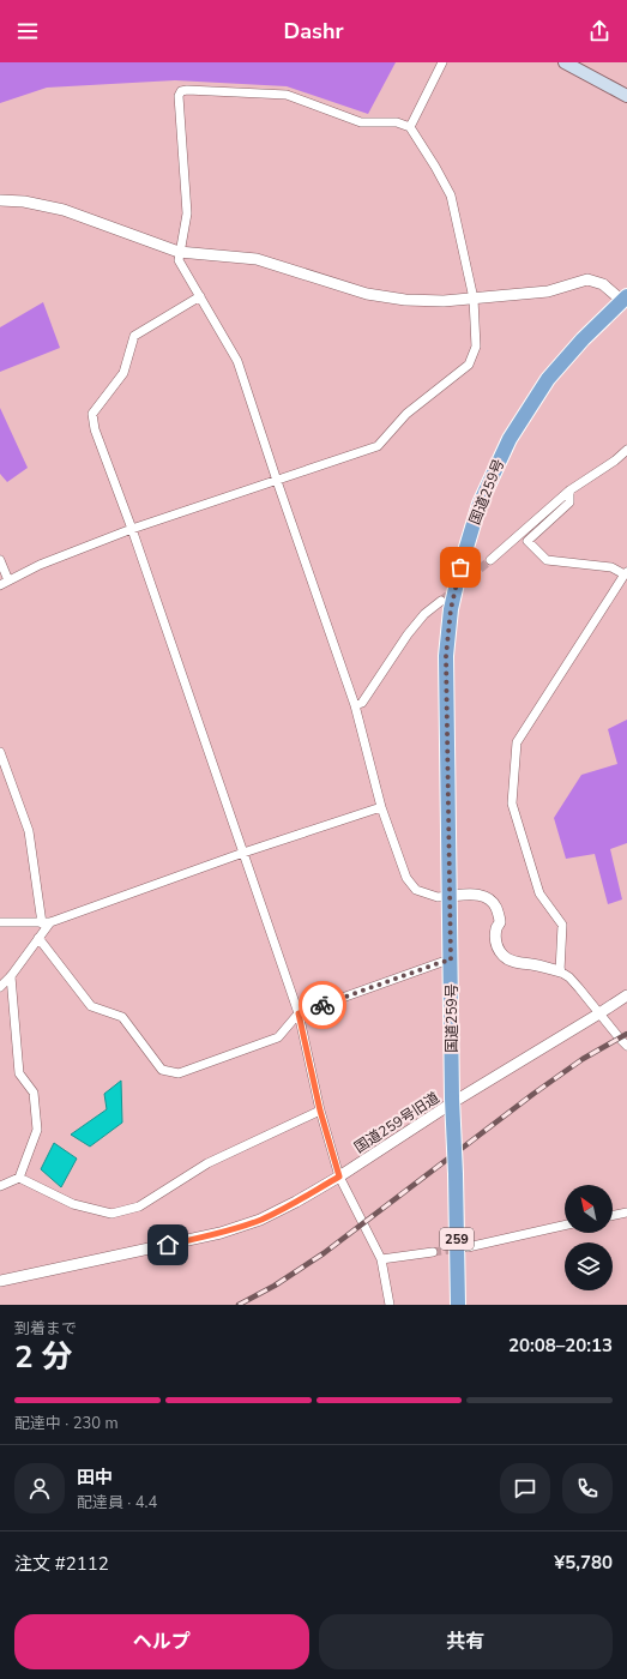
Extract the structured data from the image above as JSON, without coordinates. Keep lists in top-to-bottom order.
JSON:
{
  "streets": {
    "highway": ["国道259号", "259"],
    "street": ["国道259号旧道"]
  },
  "north": "top left",
  "page": {
    "header": "Dashr",
    "heading": ["2 分", "到着まで", "20:08–20:13"],
    "panel": [
      "田中",
      "配達員 · 4.4",
      "注文 #2112",
      "¥5,780"
    ],
    "bar": "配達中 · 230 m",
    "buttons": ["ヘルプ", "共有"]
  }
}
